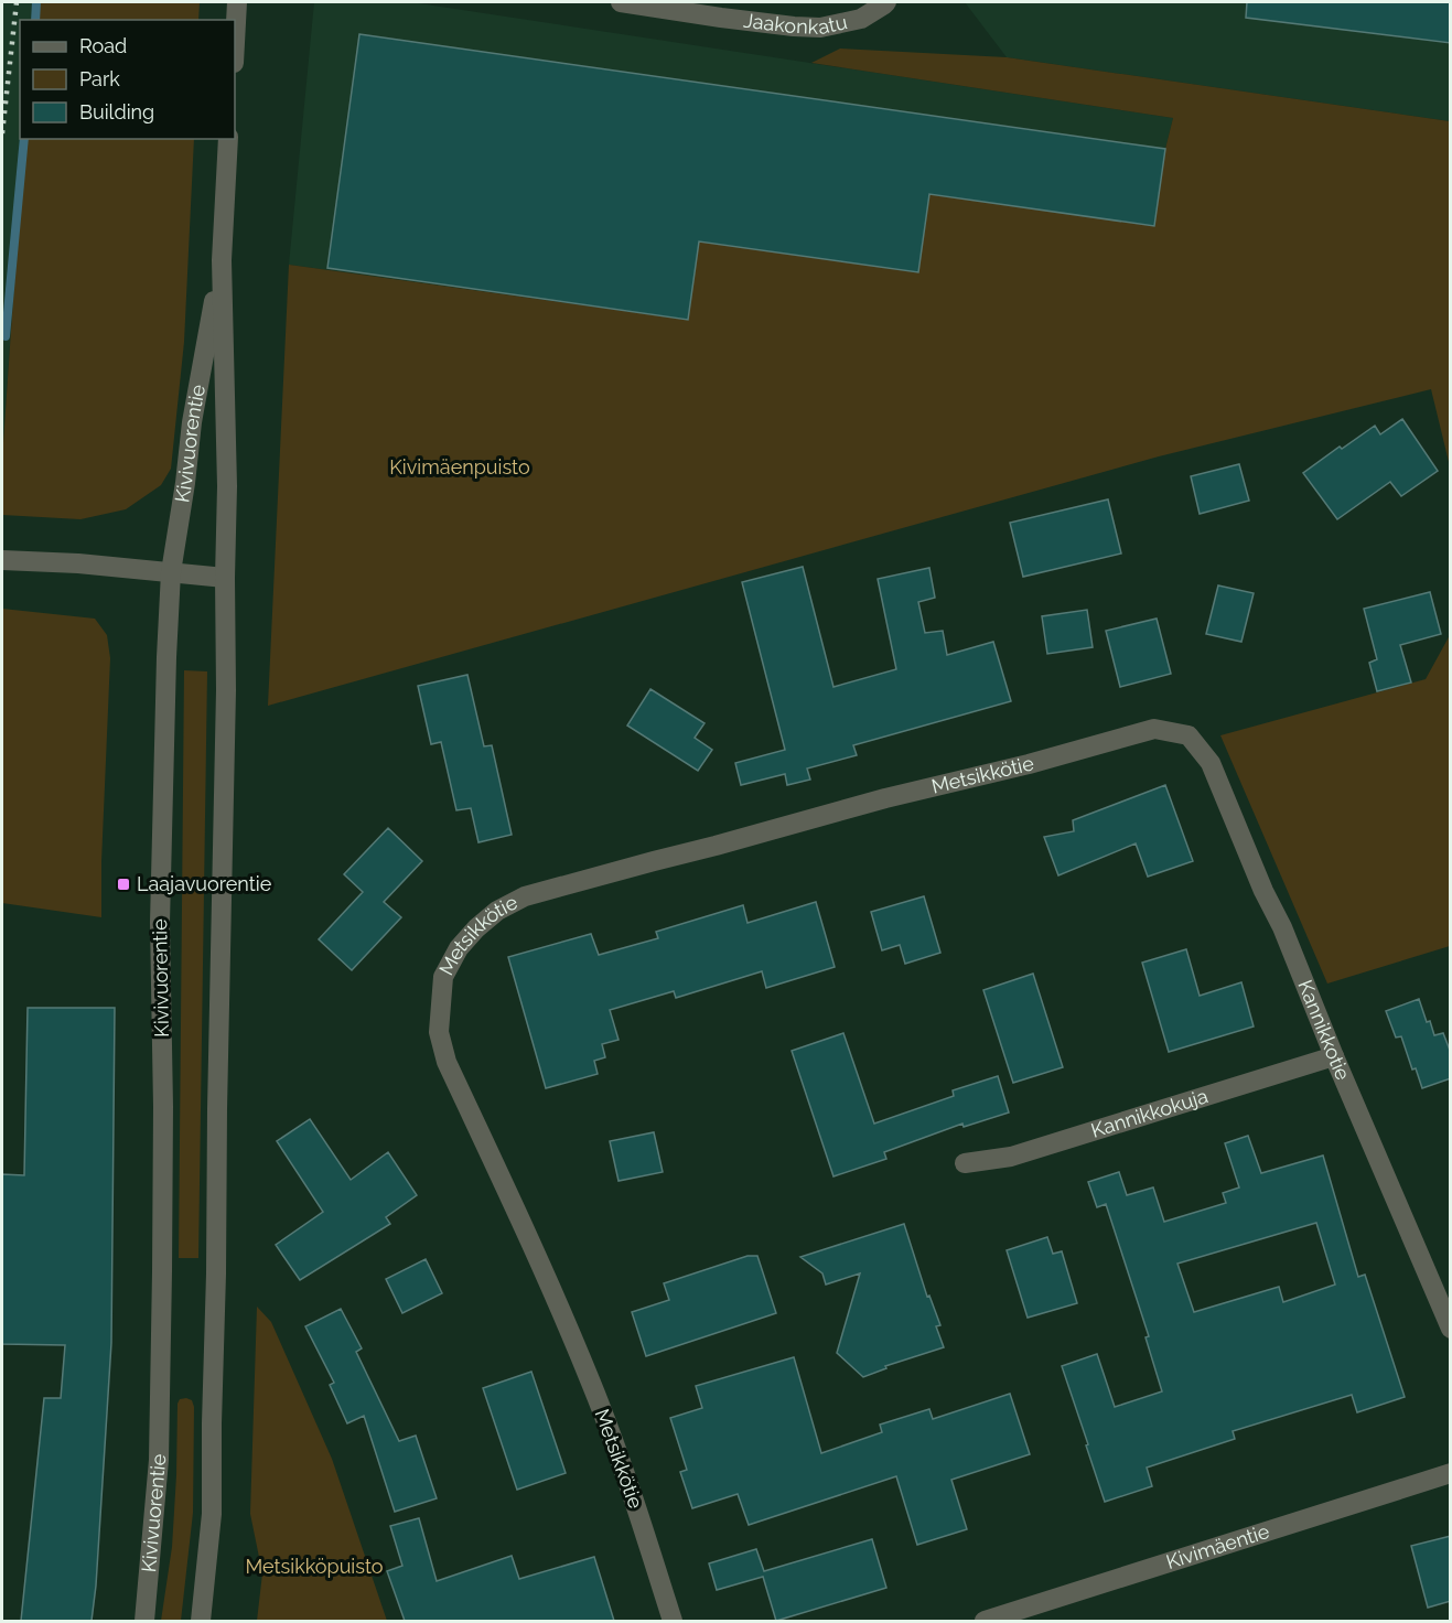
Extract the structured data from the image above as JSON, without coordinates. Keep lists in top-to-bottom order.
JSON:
{
  "streets": {
    "street": [
      "Jaakonkatu",
      "Kivivuorentie",
      "Metsikkötie",
      "Kannikkotie",
      "Kannikkokuja",
      "Kivimäentie"
    ]
  },
  "crossings": [
    ["Metsikkötie", "Kannikkotie"],
    ["Kannikkotie", "Kannikkokuja"]
  ],
  "parks": ["Kivimäenpuisto", "Metsikköpuisto"],
  "places": {
    "transit": ["Laajavuorentie"]
  },
  "legend": ["Road", "Park", "Building"]
}
